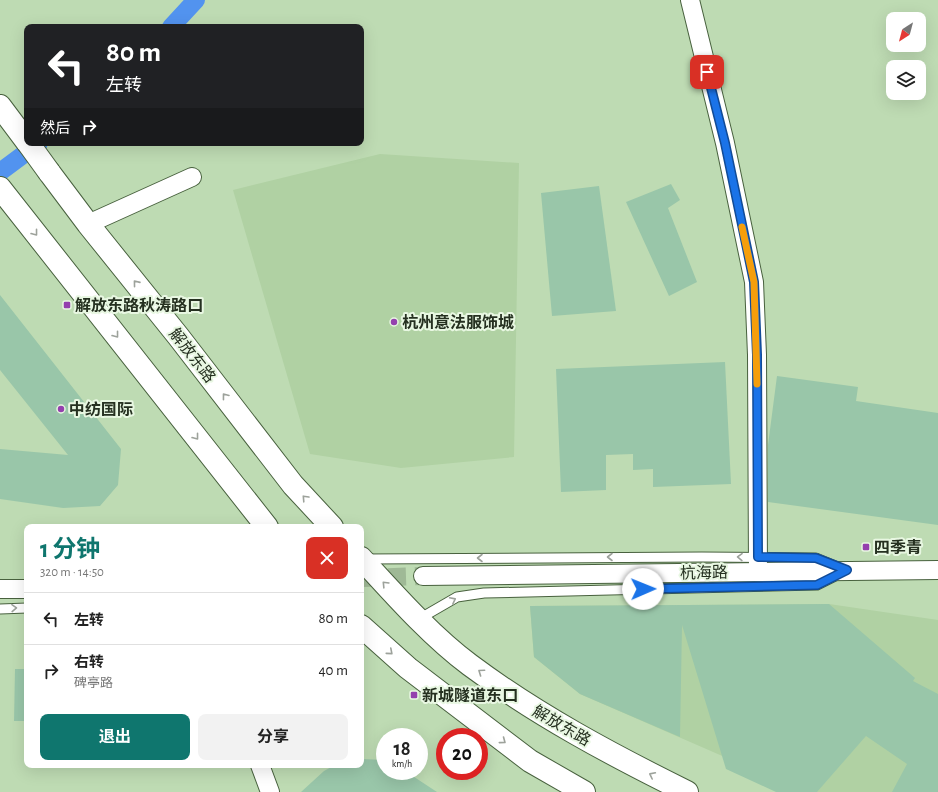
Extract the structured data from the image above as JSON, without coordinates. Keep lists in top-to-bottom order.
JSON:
{
  "streets": {
    "main road": ["解放东路"],
    "street": ["杭海路"]
  },
  "places": {
    "transit": ["解放东路秋涛路口", "四季青", "新城隧道东口"],
    "other": ["杭州意法服饰城", "中纺国际"]
  },
  "north": "bottom left",
  "page": {
    "turn": ["80 m", "左转"],
    "then": "然后",
    "heading": ["1 分钟", "320 m · 14:50"],
    "list": [
      {
        "name": "左转",
        "value": "80 m"
      },
      {
        "name": "右转",
        "note": "碑亭路",
        "value": "40 m"
      }
    ],
    "buttons": ["退出", "分享"],
    "speed": "18 km/h",
    "limit": "20"
  }
}
